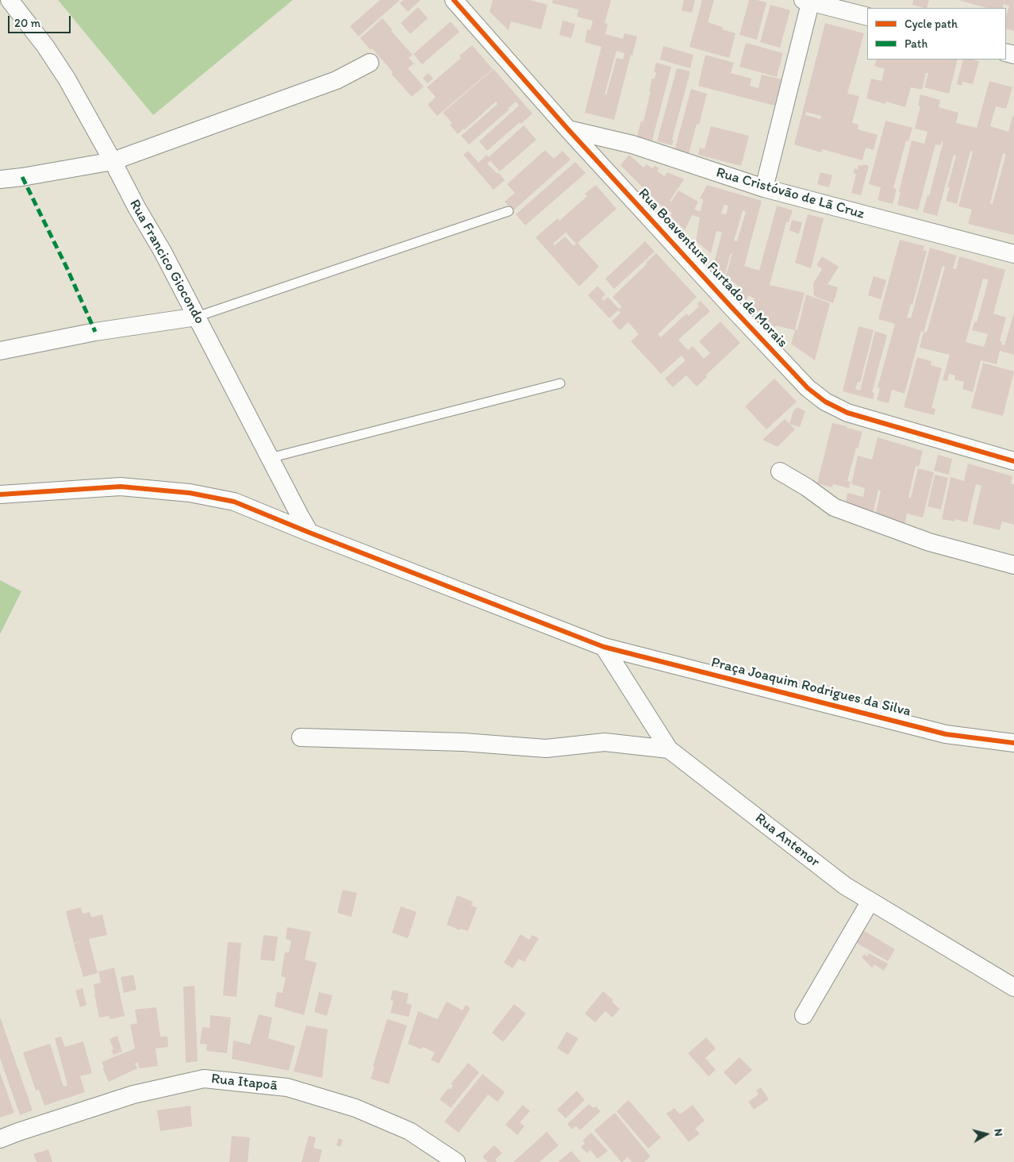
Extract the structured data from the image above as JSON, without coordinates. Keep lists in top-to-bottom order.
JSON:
{
  "streets": {
    "street": [
      "Rua Cristóvão de Lã Cruz",
      "Rua Francico Giocondo",
      "Rua Boaventura Furtado de Morais",
      "Praça Joaquim Rodrigues da Silva",
      "Rua Antenor",
      "Rua Itapoã"
    ]
  },
  "crossings": [
    ["Rua Cristóvão de Lã Cruz", "Rua Boaventura Furtado de Morais"],
    ["Rua Francico Giocondo", "Praça Joaquim Rodrigues da Silva"],
    ["Praça Joaquim Rodrigues da Silva", "Rua Antenor"]
  ],
  "legend": ["Cycle path", "Path"],
  "scale_bar": "20 m",
  "north": "right"
}
